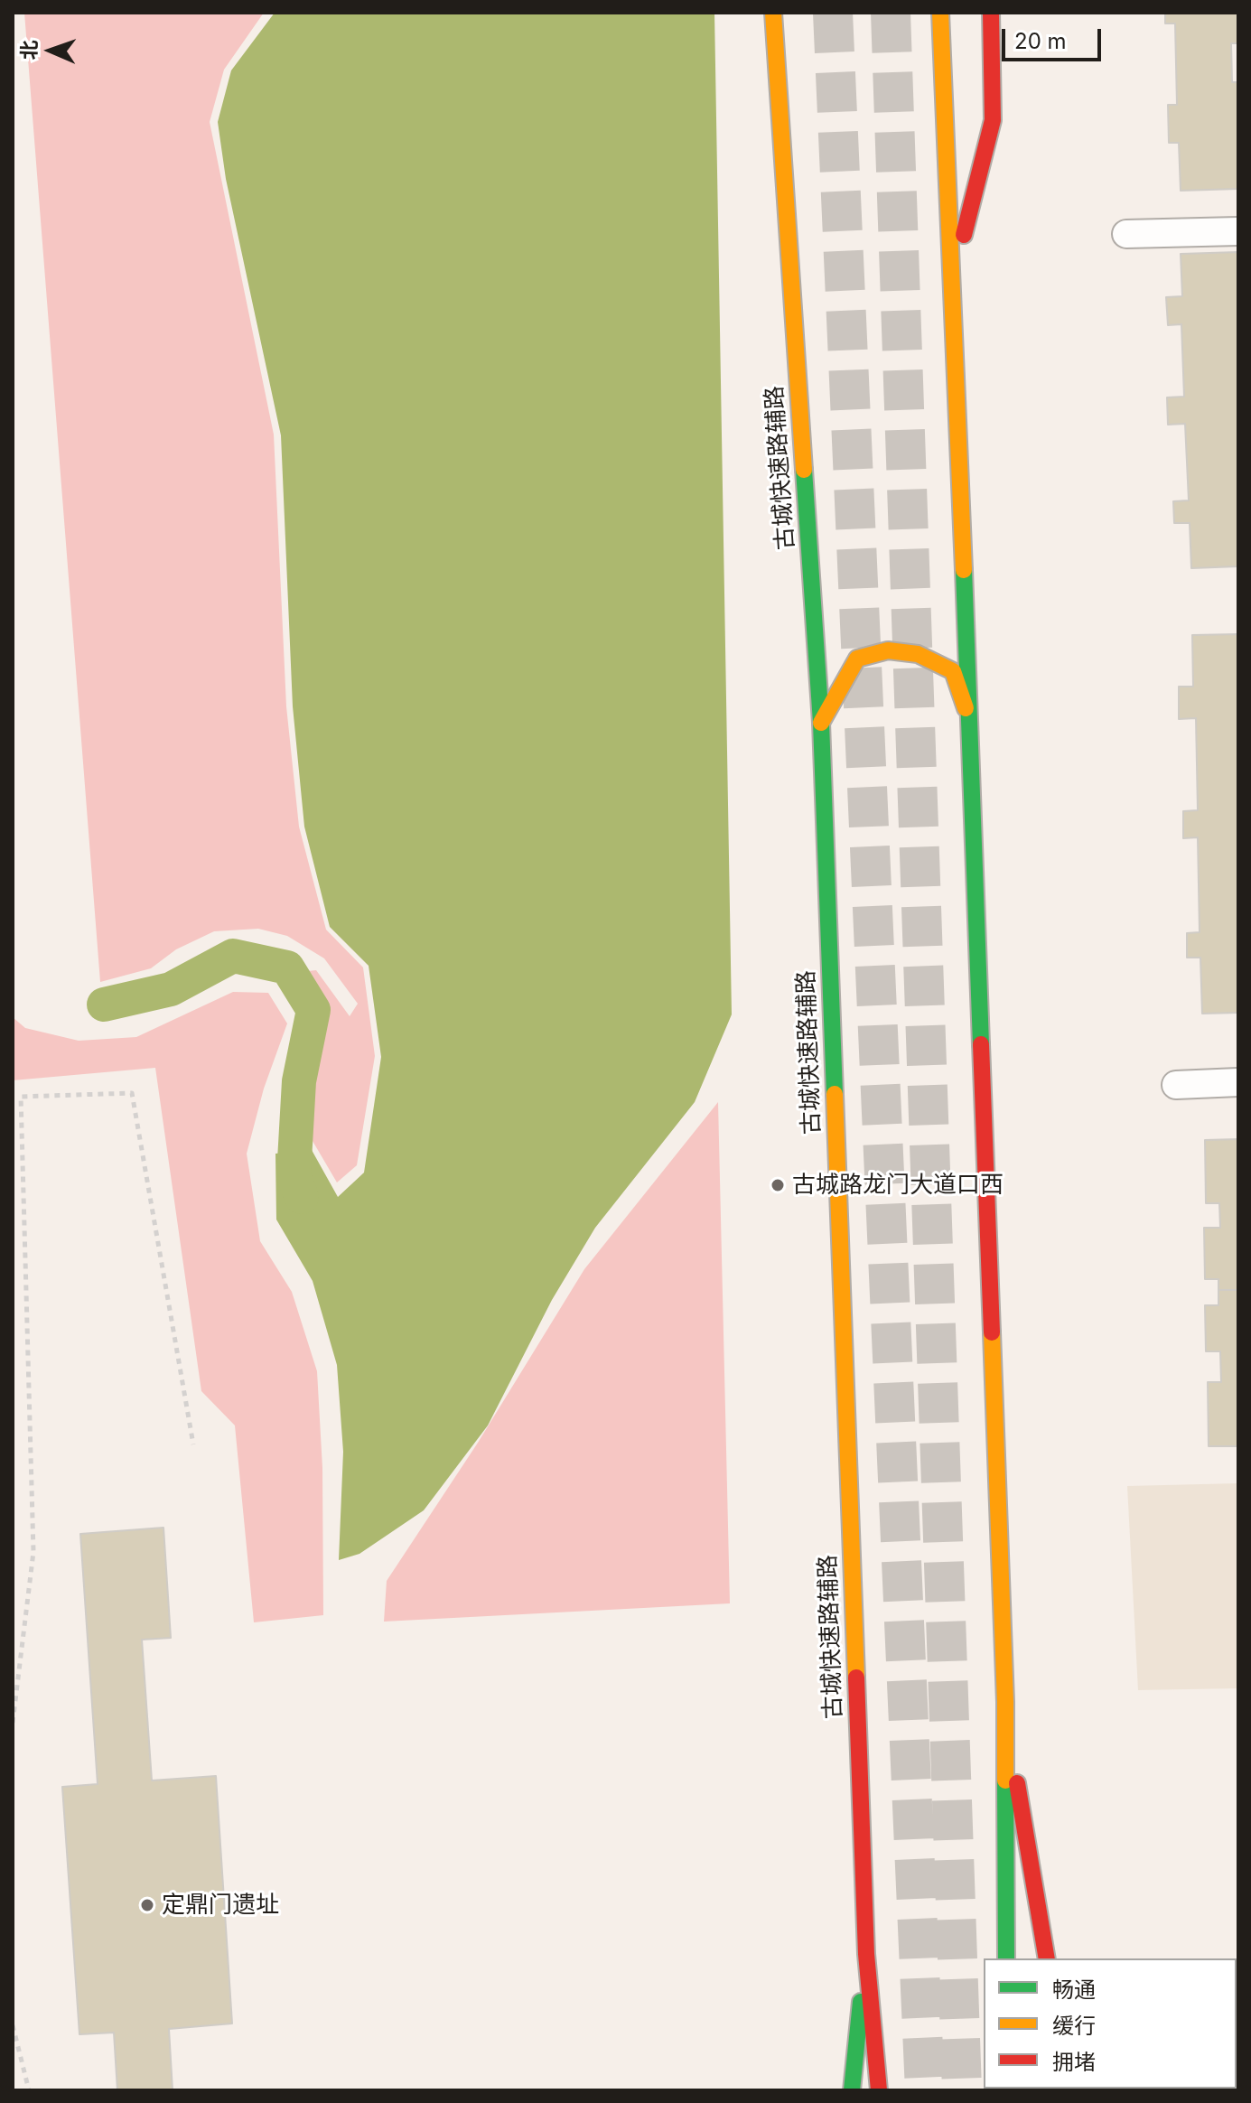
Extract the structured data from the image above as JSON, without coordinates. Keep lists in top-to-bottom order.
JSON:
{
  "streets": {
    "main road": ["古城快速路辅路"]
  },
  "places": ["古城路龙门大道口西", "定鼎门遗址"],
  "legend": ["畅通", "缓行", "拥堵"],
  "scale_bar": "20 m",
  "north": "left"
}
